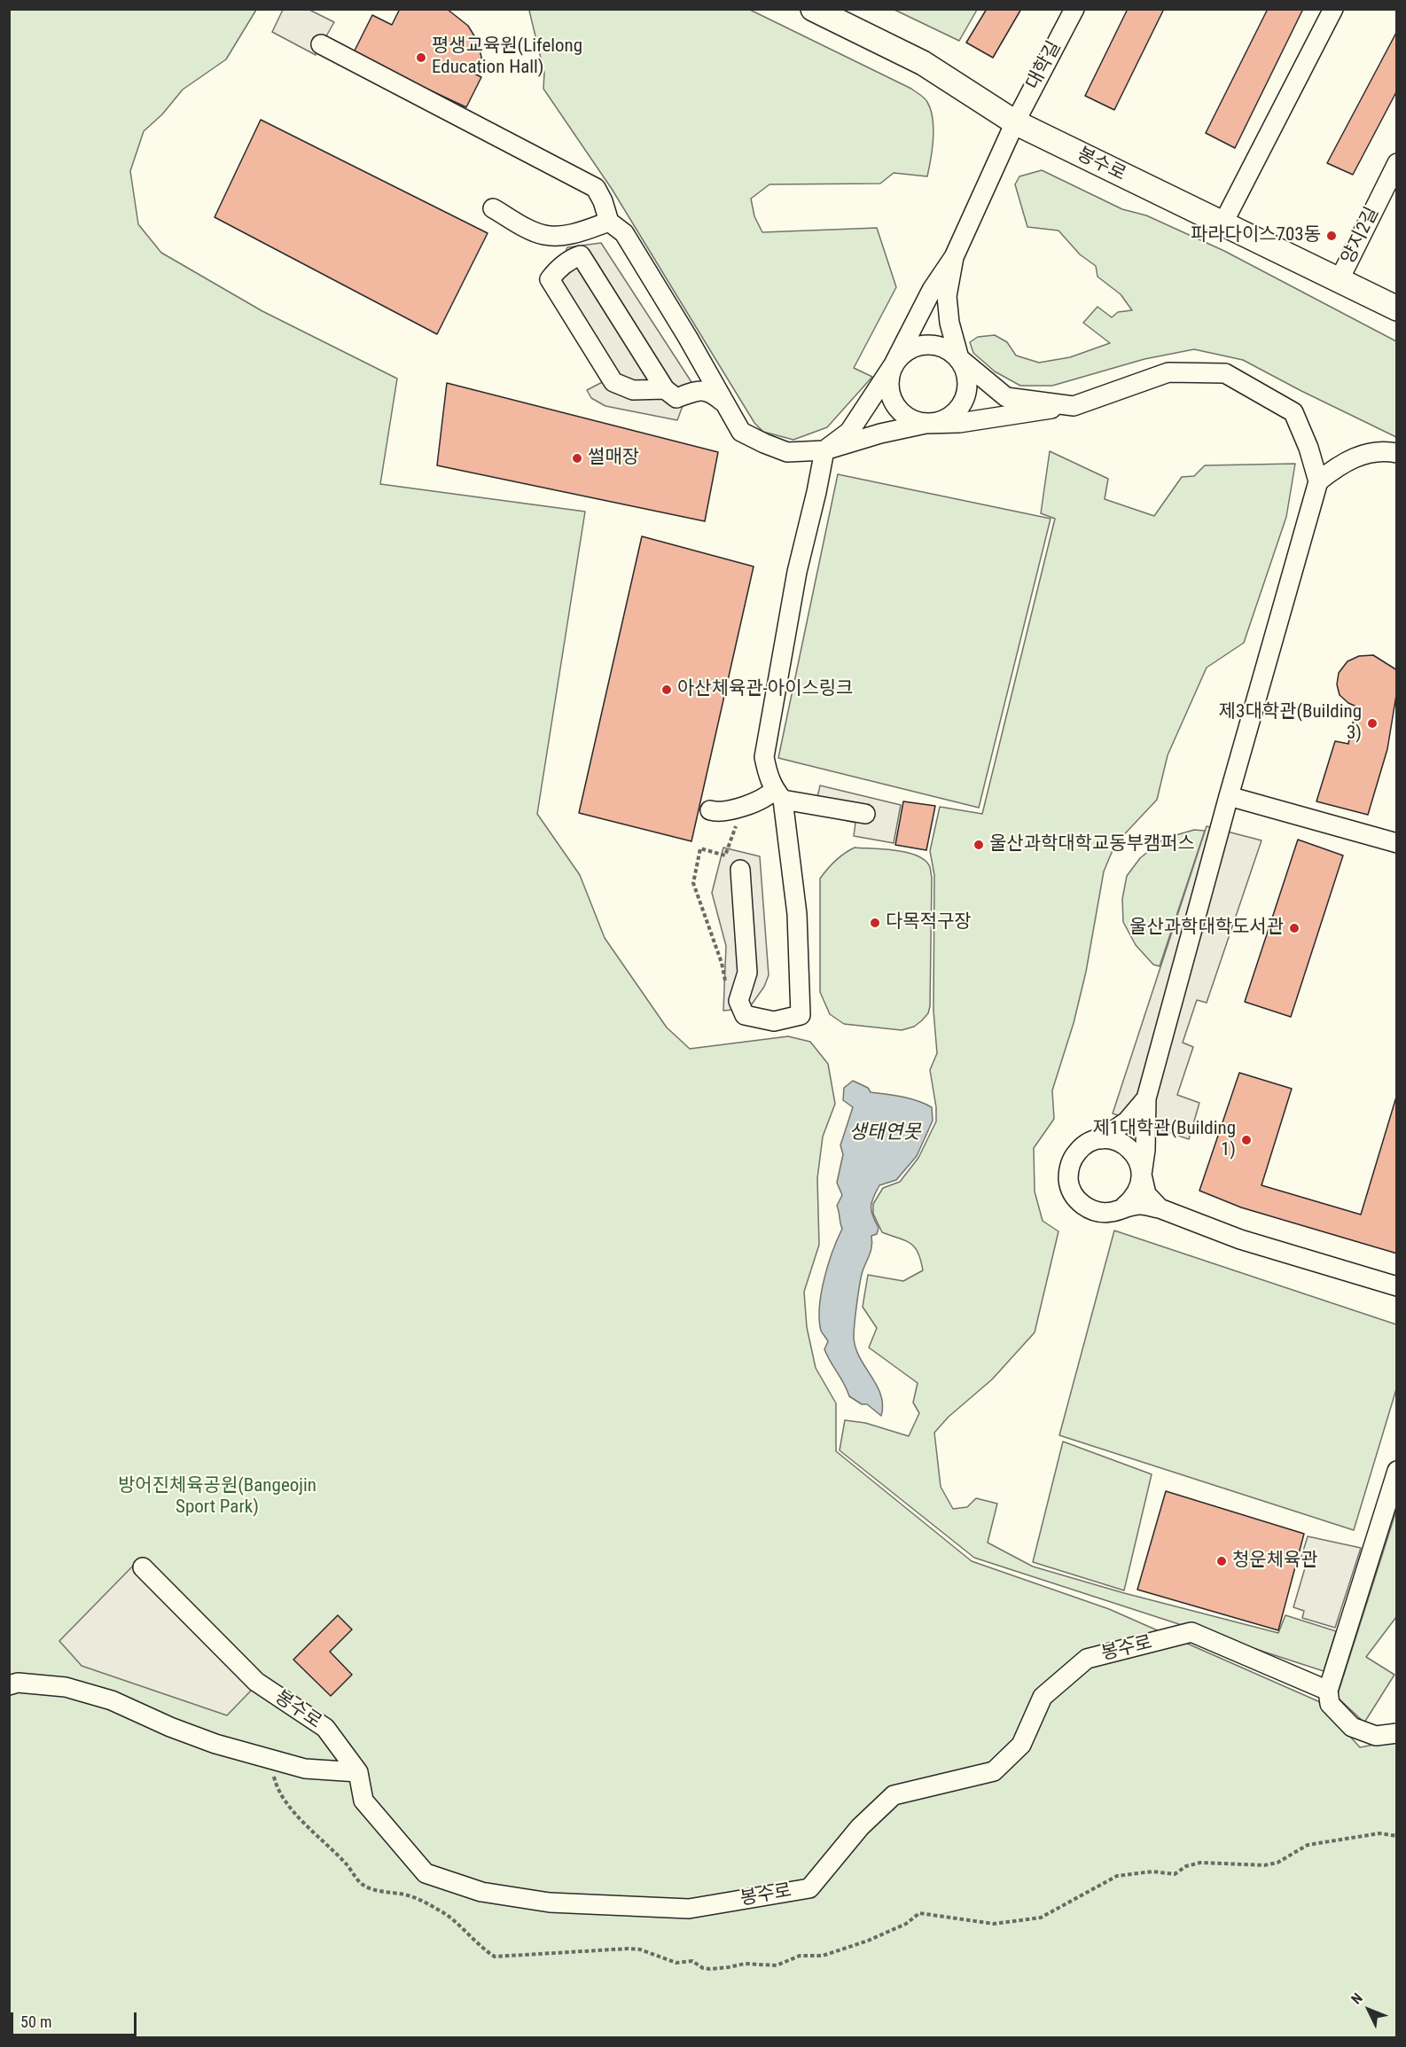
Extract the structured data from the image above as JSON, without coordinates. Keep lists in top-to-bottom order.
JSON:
{
  "streets": {
    "main road": ["봉수로"],
    "street": ["대학길", "양지2길"]
  },
  "crossings": [
    ["대학길", "봉수로"],
    ["봉수로", "양지2길"]
  ],
  "water": ["생태연못"],
  "parks": ["방어진체육공원(Bangeojin Sport Park)"],
  "places": [
    "평생교육원(Lifelong Education Hall)",
    "파라다이스703동",
    "썰매장",
    "아산체육관-아이스링크",
    "제3대학관(Building 3)",
    "울산과학대학교동부캠퍼스",
    "다목적구장",
    "울산과학대학도서관",
    "제1대학관(Building 1)",
    "청운체육관"
  ],
  "scale_bar": "50 m",
  "north": "top left"
}
